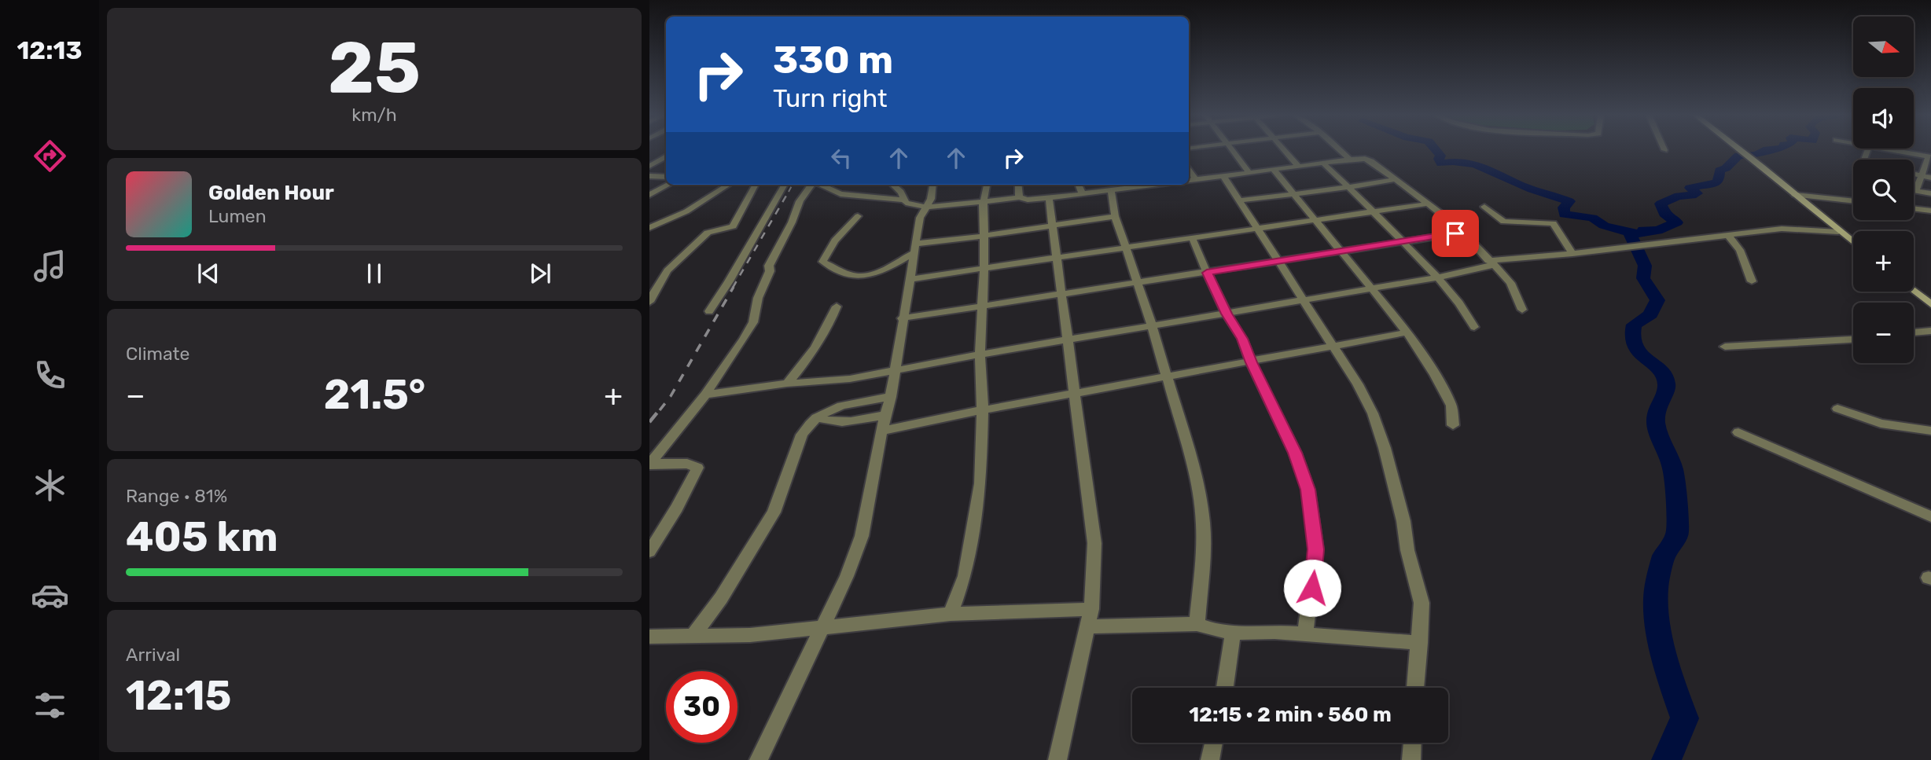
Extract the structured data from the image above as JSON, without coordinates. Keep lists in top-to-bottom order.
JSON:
{
  "north": "right",
  "page": {
    "tabs": "12:13",
    "tile": [
      ["25", "km/h"],
      "Climate",
      ["Range · 81%", "405 km"],
      ["Arrival", "12:15"]
    ],
    "map_buttons": ["+", "−"],
    "turn": ["330 m", "Turn right"],
    "song": ["Golden Hour", "Lumen"],
    "heat": ["−", "21.5°", "+"],
    "limit": "30",
    "trip": "12:15 · 2 min · 560 m"
  }
}
